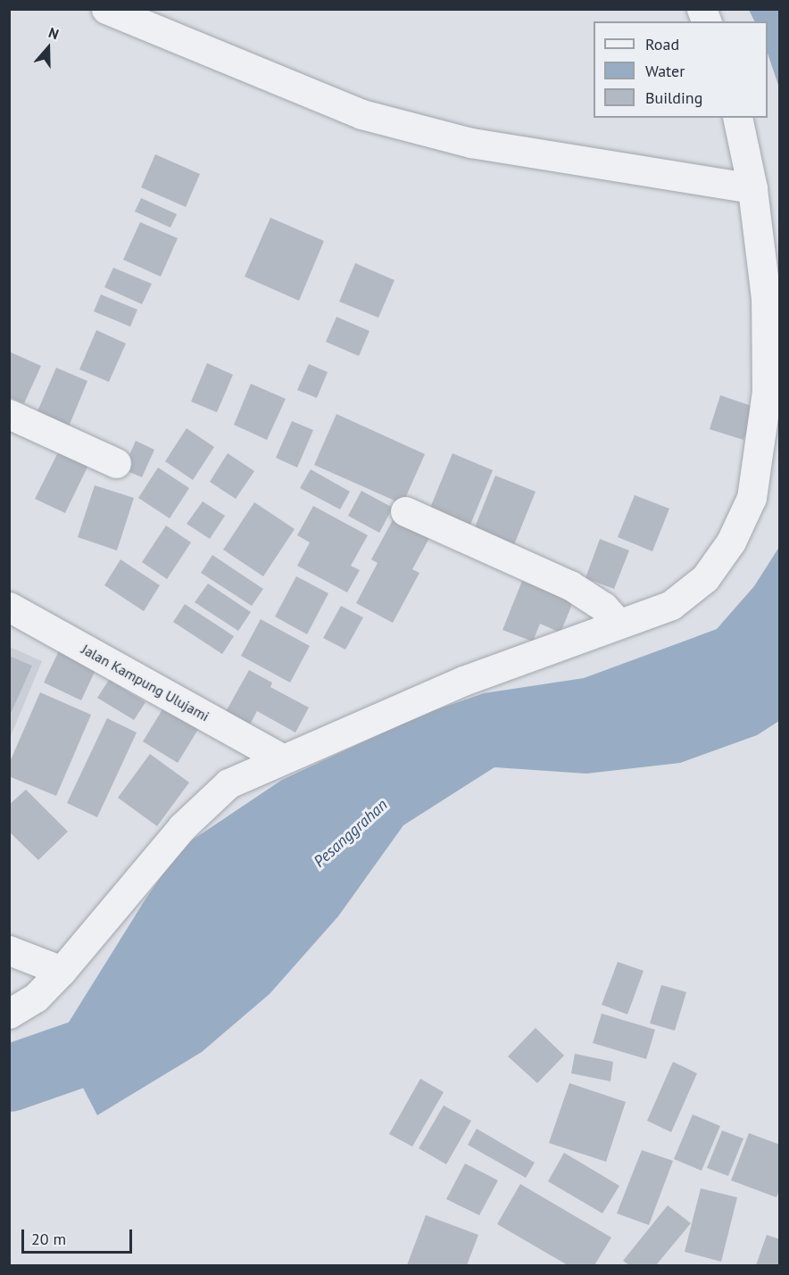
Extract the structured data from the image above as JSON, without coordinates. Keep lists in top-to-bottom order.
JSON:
{
  "streets": {
    "street": ["Jalan Kampung Ulujami"]
  },
  "water": ["Pesanggrahan"],
  "legend": ["Road", "Water", "Building"],
  "scale_bar": "20 m",
  "north": "top"
}
